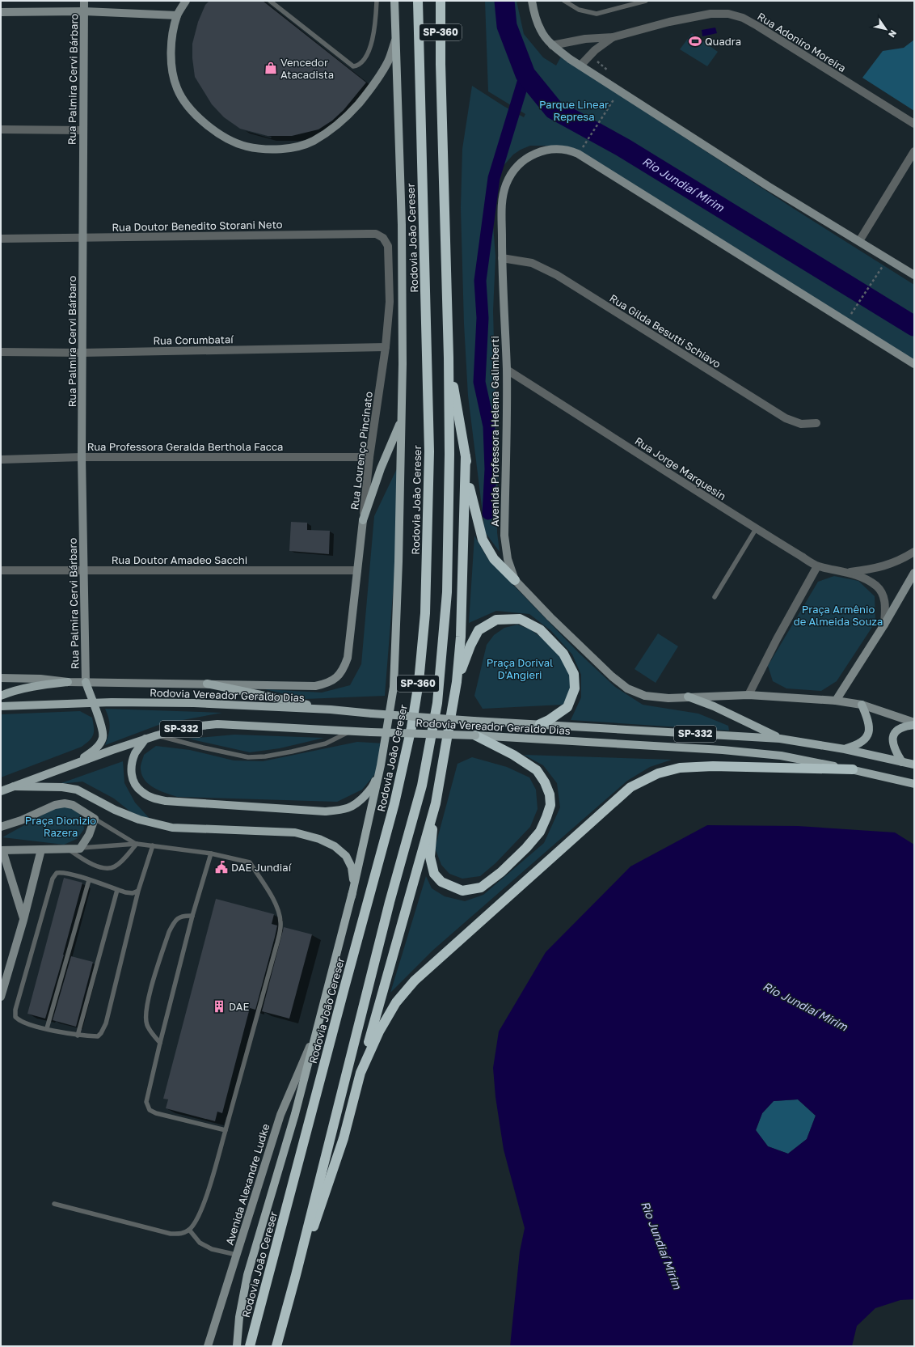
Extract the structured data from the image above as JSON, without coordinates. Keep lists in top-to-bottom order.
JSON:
{
  "streets": {
    "highway": ["SP-360", "Rodovia João Cereser"],
    "main road": ["Rodovia Vereador Geraldo Dias", "SP-332"],
    "street": [
      "Rua Adoniro Moreira",
      "Rua Palmira Cervi Bárbaro",
      "Rua Doutor Benedito Storani Neto",
      "Rua Gilda Besutti Schiavo",
      "Rua Corumbataí",
      "Avenida Professora Helena Galimberti",
      "Rua Professora Geralda Berthola Facca",
      "Rua Lourenço Pincinato",
      "Rua Jorge Marquesin",
      "Rua Doutor Amadeo Sacchi",
      "Avenida Alexandre Ludke"
    ]
  },
  "crossings": [
    ["Rua Palmira Cervi Bárbaro", "Rua Doutor Benedito Storani Neto"],
    ["Rua Palmira Cervi Bárbaro", "Rua Corumbataí"],
    ["Rua Palmira Cervi Bárbaro", "Rua Professora Geralda Berthola Facca"],
    ["Rua Palmira Cervi Bárbaro", "Rua Lourenço Pincinato"],
    ["Rua Palmira Cervi Bárbaro", "Rua Doutor Amadeo Sacchi"],
    ["Rua Doutor Benedito Storani Neto", "Rua Lourenço Pincinato"],
    ["Rua Gilda Besutti Schiavo", "Avenida Professora Helena Galimberti"],
    ["Rua Corumbataí", "Rua Lourenço Pincinato"],
    ["Avenida Professora Helena Galimberti", "Rua Jorge Marquesin"],
    ["Rua Professora Geralda Berthola Facca", "Rua Lourenço Pincinato"],
    ["Rua Lourenço Pincinato", "Rua Doutor Amadeo Sacchi"]
  ],
  "water": ["Rio Jundiaí Mirim"],
  "parks": [
    "Parque Linear Represa",
    "Praça Armênio de Almeida Souza",
    "Praça Dorival D'Angieri",
    "Praça Dionizio Razera"
  ],
  "places": {
    "sports": ["Quadra"],
    "shop": ["Vencedor Atacadista"],
    "public building": ["DAE Jundiaí"],
    "building": ["DAE"]
  },
  "north": "bottom right"
}
